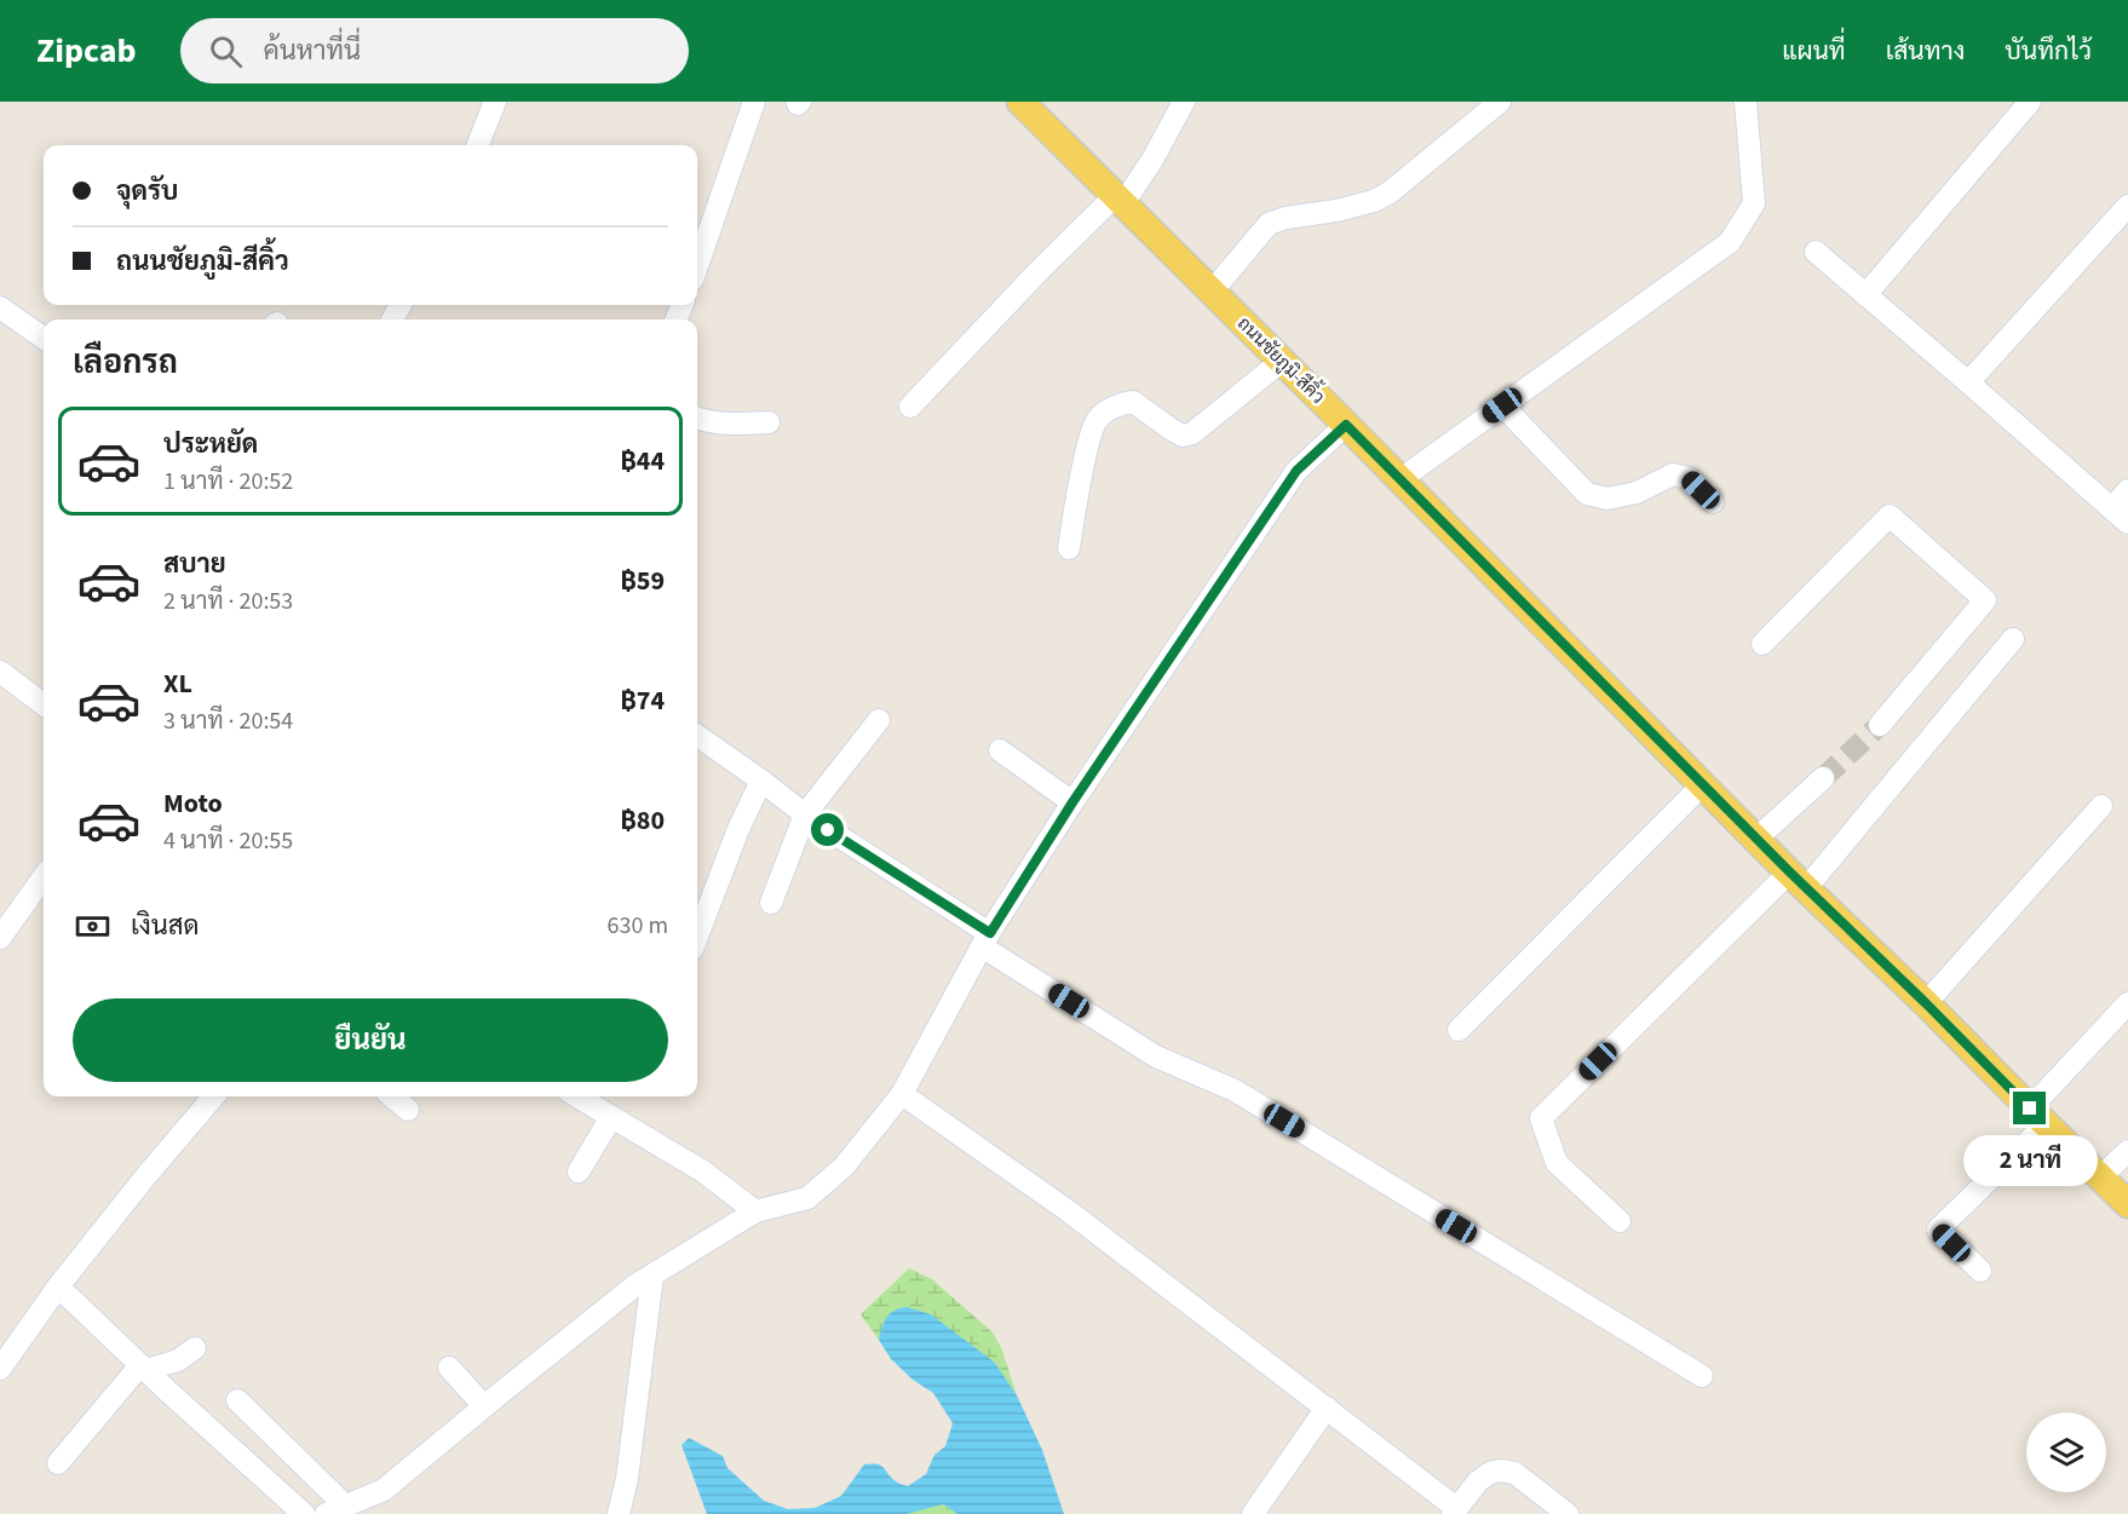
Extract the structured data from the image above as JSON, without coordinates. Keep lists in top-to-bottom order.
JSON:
{
  "streets": {
    "main road": ["ถนนชัยภูมิ-สีคิ้ว"]
  },
  "page": {
    "header": "Zipcab",
    "search": "ค้นหาที่นี่",
    "nav": ["แผนที่", "เส้นทาง", "บันทึกไว้"],
    "banner": ["จุดรับ", "ถนนชัยภูมิ-สีคิ้ว"],
    "heading": "เลือกรถ",
    "list": [
      {
        "name": "ประหยัด",
        "note": "1 นาที · 20:52",
        "value": "฿44"
      },
      {
        "name": "สบาย",
        "note": "2 นาที · 20:53",
        "value": "฿59"
      },
      {
        "name": "XL",
        "note": "3 นาที · 20:54",
        "value": "฿74"
      },
      {
        "name": "Moto",
        "note": "4 นาที · 20:55",
        "value": "฿80"
      }
    ],
    "pay": ["เงินสด", "630 m"],
    "buttons": "ยืนยัน",
    "bubble": "2 นาที"
  }
}
